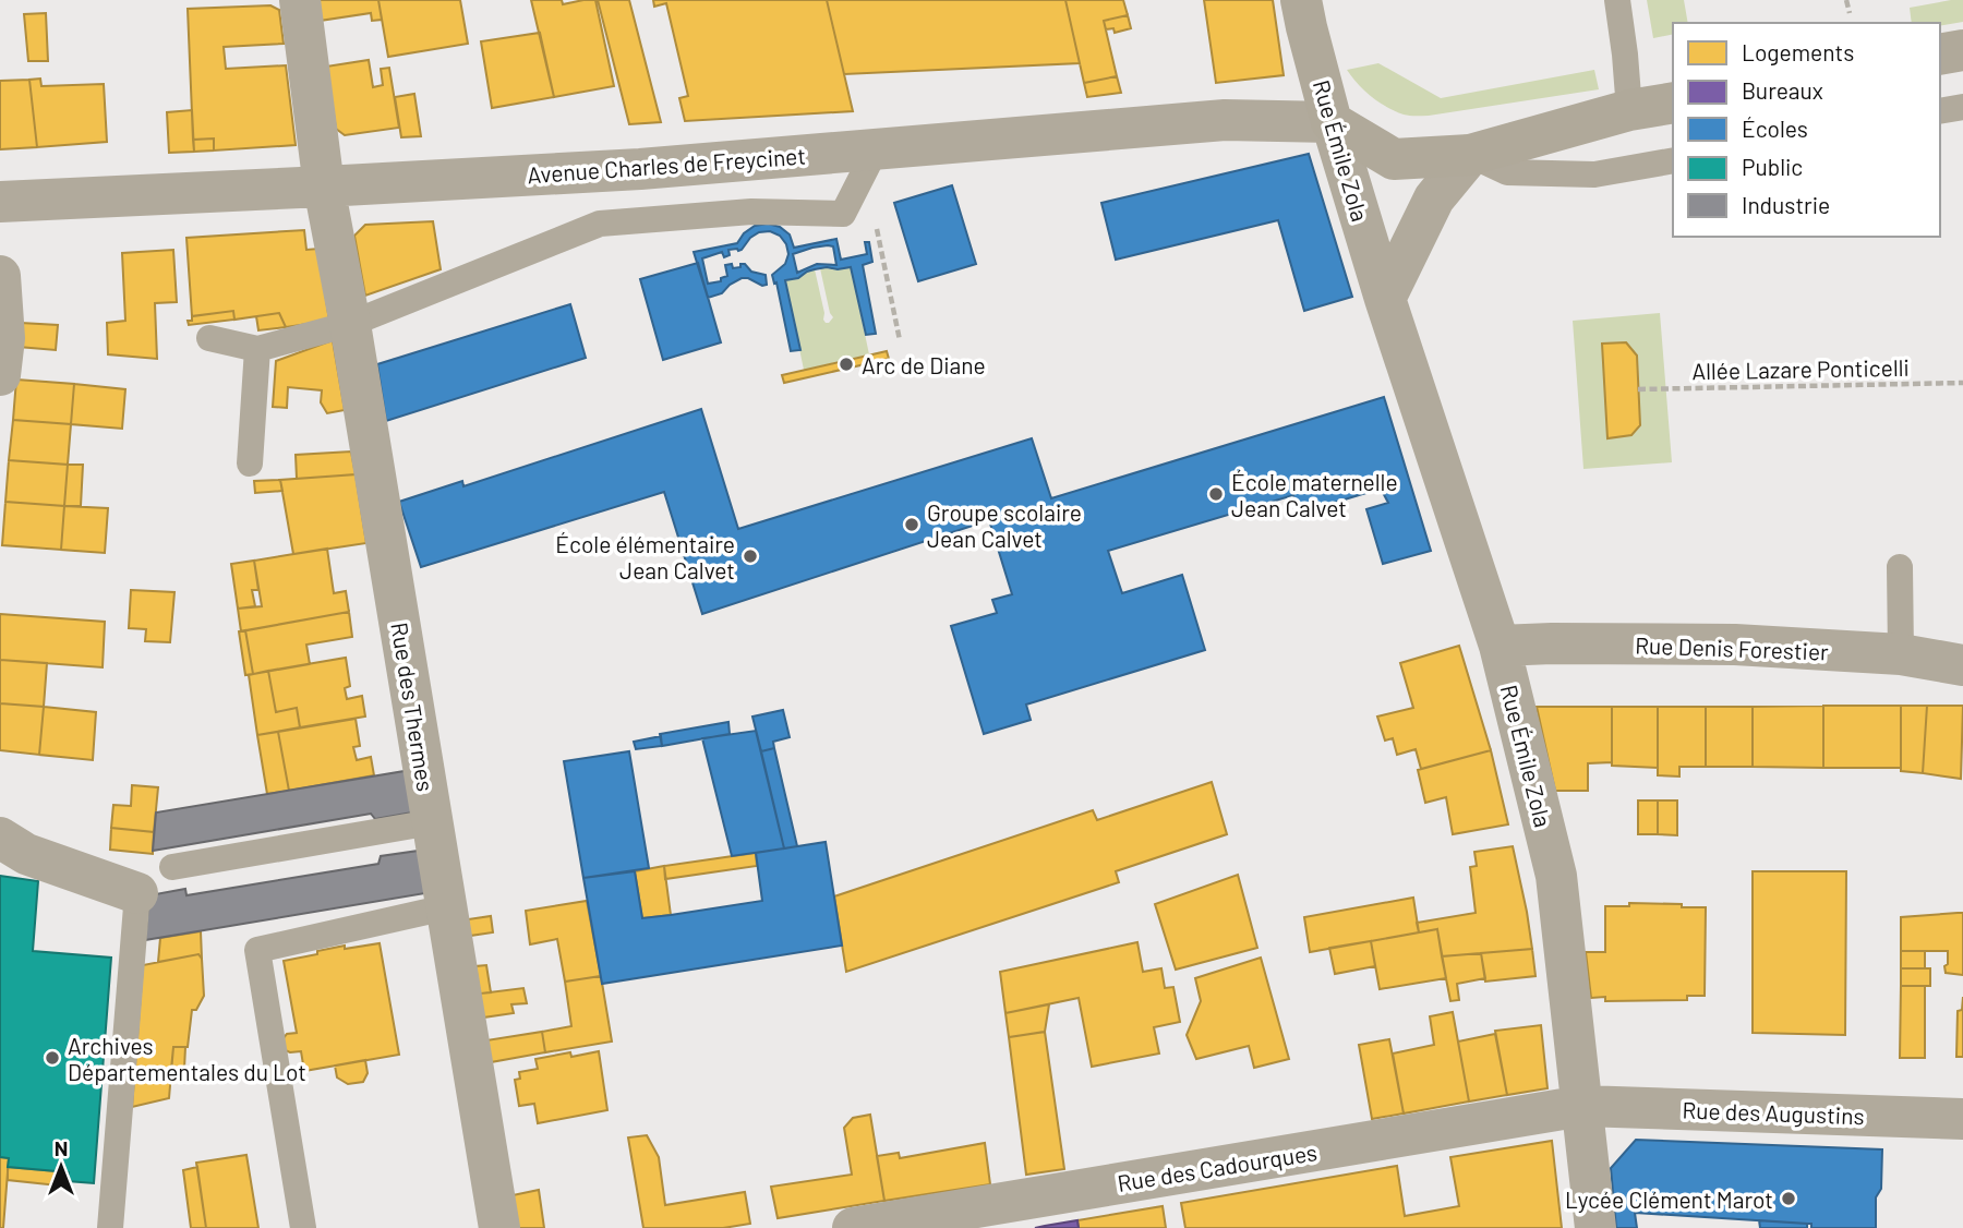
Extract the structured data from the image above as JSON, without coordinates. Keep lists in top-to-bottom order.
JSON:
{
  "streets": {
    "main road": ["Rue Émile Zola"],
    "street": [
      "Avenue Charles de Freycinet",
      "Rue Denis Forestier",
      "Rue des Thermes",
      "Rue des Augustins",
      "Rue des Cadourques"
    ],
    "path": ["Allée Lazare Ponticelli"]
  },
  "crossings": [
    ["Rue Émile Zola", "Avenue Charles de Freycinet"],
    ["Rue Émile Zola", "Rue Denis Forestier"],
    ["Rue Émile Zola", "Rue des Augustins"],
    ["Rue Émile Zola", "Rue des Cadourques"],
    ["Avenue Charles de Freycinet", "Rue des Thermes"],
    ["Rue des Augustins", "Rue des Cadourques"]
  ],
  "places": [
    "Arc de Diane",
    "École maternelle Jean Calvet",
    "Groupe scolaire Jean Calvet",
    "École élémentaire Jean Calvet",
    "Archives Départementales du Lot",
    "Lycée Clément Marot"
  ],
  "legend": [
    "Logements",
    "Bureaux",
    "Écoles",
    "Public",
    "Industrie"
  ],
  "north": "top"
}
